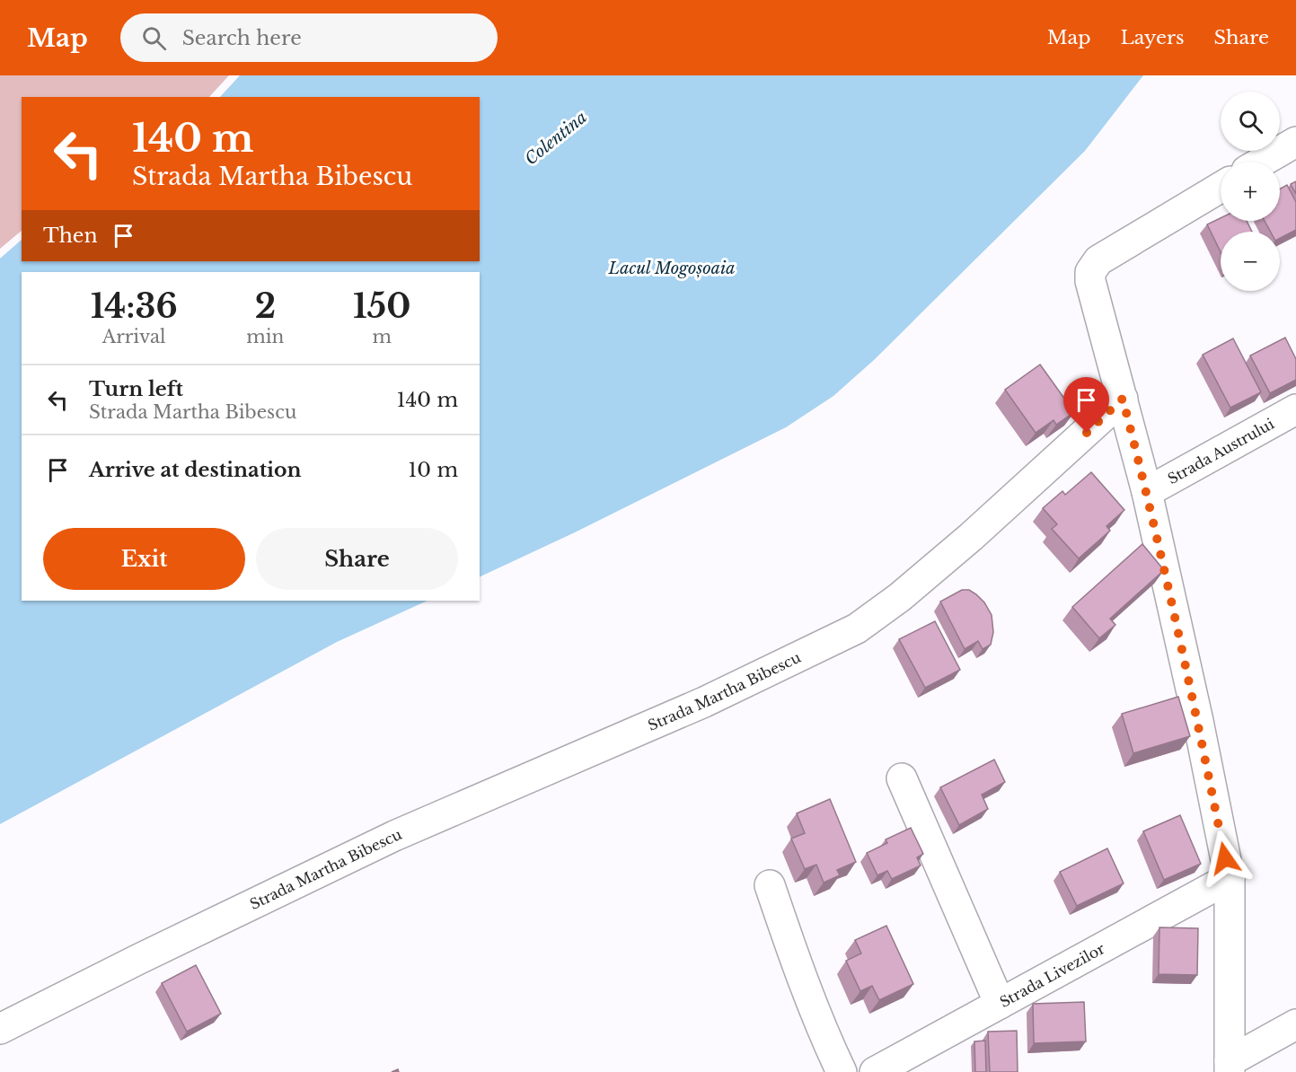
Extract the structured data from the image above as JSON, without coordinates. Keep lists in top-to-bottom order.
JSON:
{
  "streets": {
    "street": ["Strada Austrului", "Strada Martha Bibescu", "Strada Livezilor"]
  },
  "water": ["Colentina", "Lacul Mogoșoaia"],
  "page": {
    "header": "Map",
    "search": "Search here",
    "nav": ["Map", "Layers", "Share"],
    "map_buttons": ["+", "−"],
    "turn": ["140 m", "Strada Martha Bibescu"],
    "then": "Then",
    "eta": [
      "14:36",
      "Arrival",
      "2",
      "min",
      "150",
      "m"
    ],
    "list": [
      {
        "name": "Turn left",
        "note": "Strada Martha Bibescu",
        "value": "140 m"
      },
      {
        "name": "Arrive at destination",
        "value": "10 m"
      }
    ],
    "buttons": ["Exit", "Share"]
  }
}
